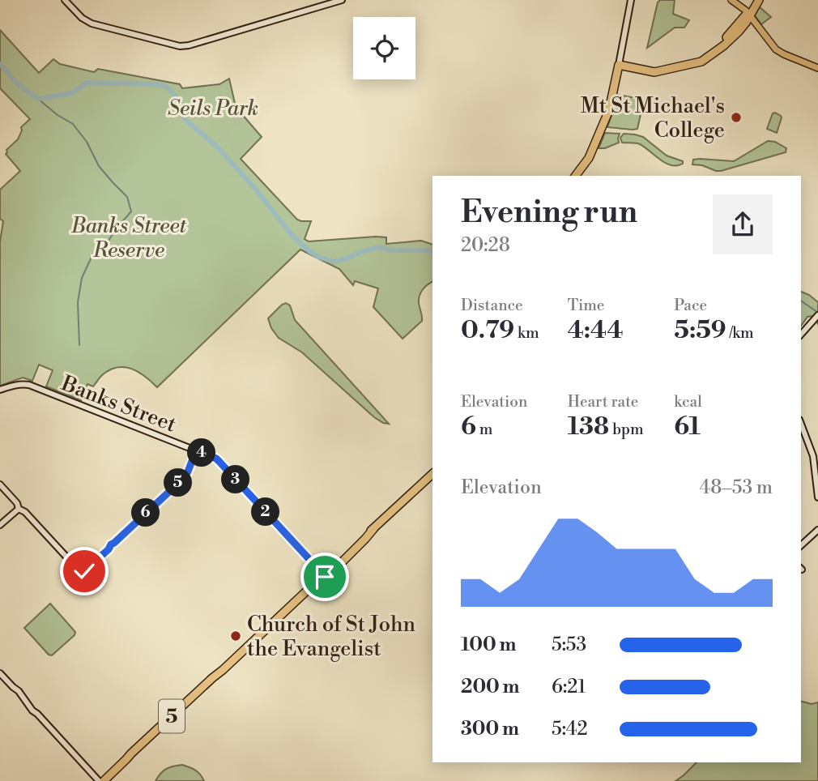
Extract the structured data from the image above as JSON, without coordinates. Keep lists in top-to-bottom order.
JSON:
{
  "streets": {
    "highway": ["5"],
    "main road": ["Banks Street"]
  },
  "crossings": [
    ["Banks Street", "5"]
  ],
  "parks": ["Seils Park", "Banks Street Reserve"],
  "places": ["Mt St Michael's College", "Church of St John the Evangelist"],
  "page": {
    "heading": ["Evening run", "20:28"],
    "stats": [
      ["Distance", "0.79 km"],
      ["Time", "4:44"],
      ["Pace", "5:59 /km"],
      ["Elevation", "6 m"],
      ["Heart rate", "138 bpm"],
      ["kcal", "61"]
    ],
    "pins": [
      "4",
      "3",
      "5",
      "2",
      "6"
    ],
    "chart": ["Elevation", "48–53 m"],
    "list": [
      {
        "name": "100 m",
        "note": "5:53"
      },
      {
        "name": "200 m",
        "note": "6:21"
      },
      {
        "name": "300 m",
        "note": "5:42"
      }
    ]
  }
}
